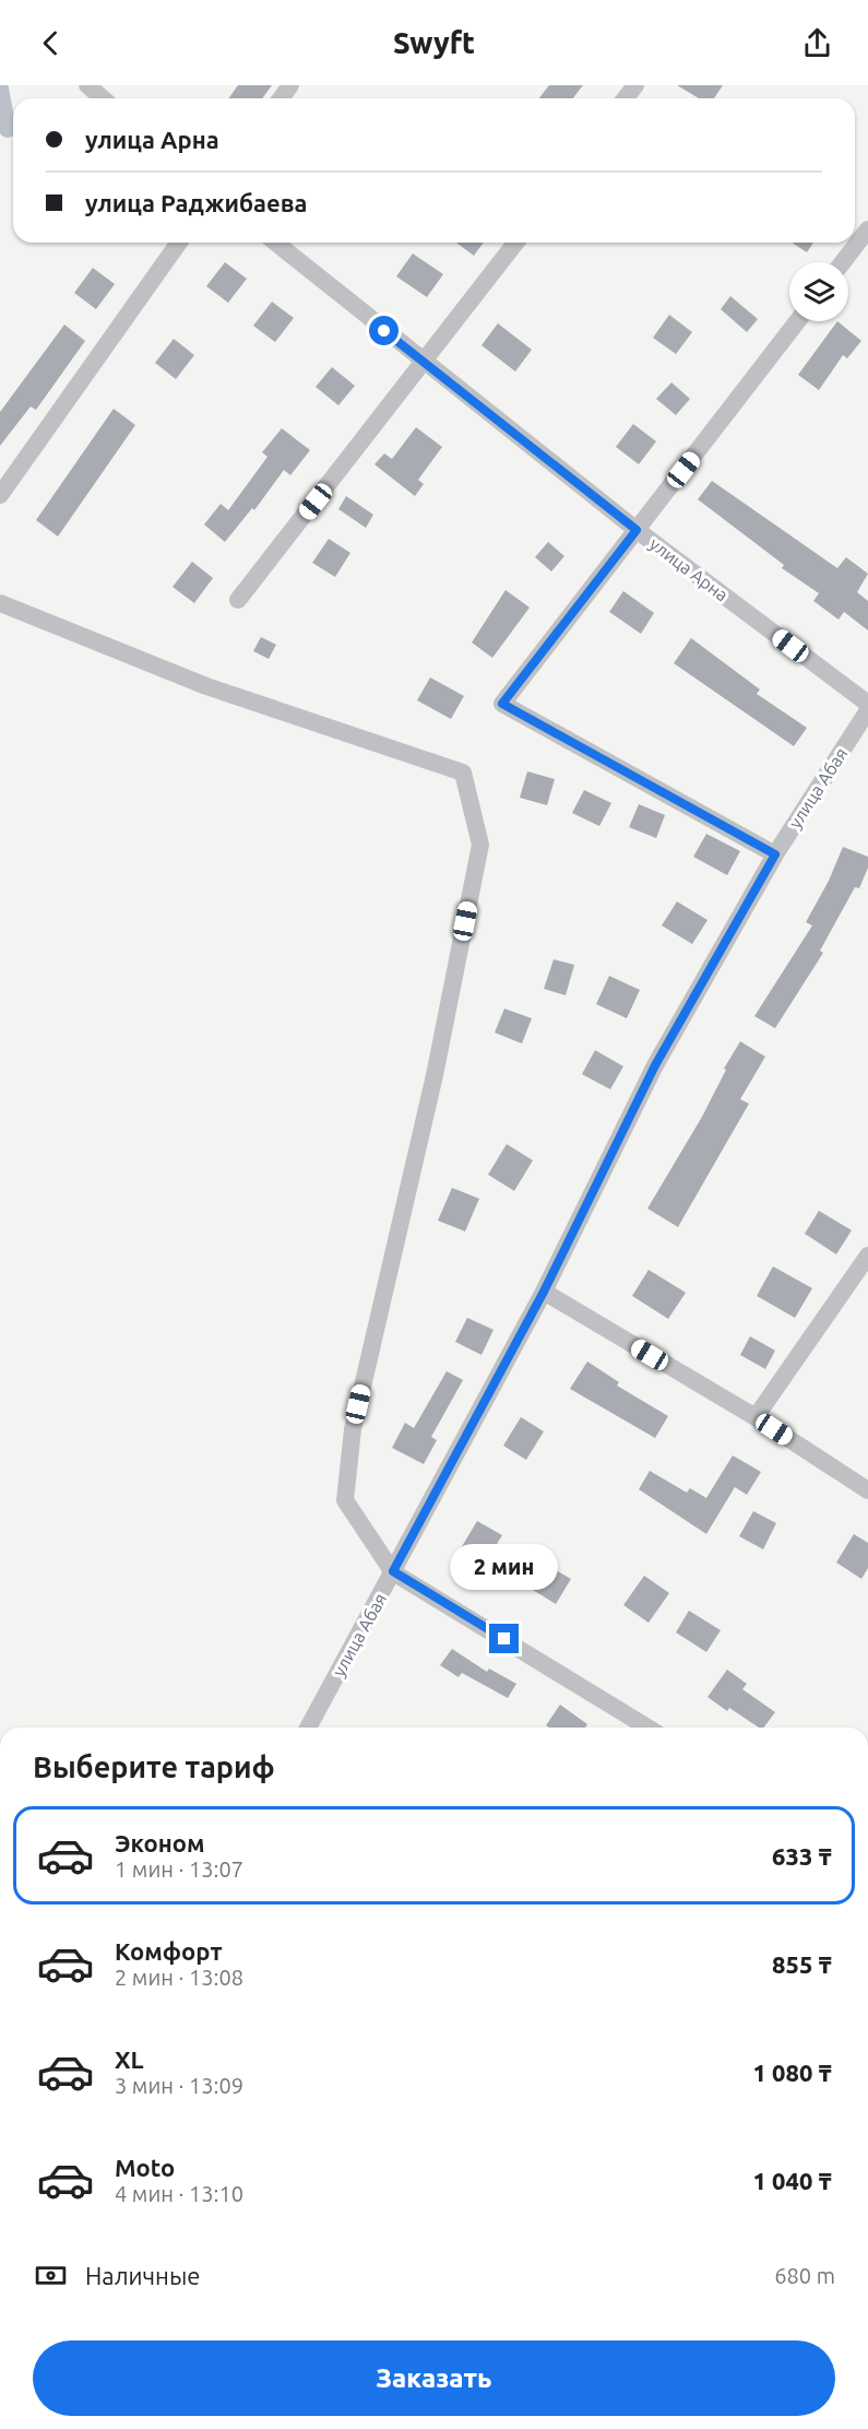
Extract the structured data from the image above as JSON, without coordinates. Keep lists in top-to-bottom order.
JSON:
{
  "streets": {
    "street": ["улица Арна", "улица Абая"]
  },
  "page": {
    "header": "Swyft",
    "banner": ["улица Арна", "улица Раджибаева"],
    "bubble": "2 мин",
    "heading": "Выберите тариф",
    "list": [
      {
        "name": "Эконом",
        "note": "1 мин · 13:07",
        "value": "633 ₸"
      },
      {
        "name": "Комфорт",
        "note": "2 мин · 13:08",
        "value": "855 ₸"
      },
      {
        "name": "XL",
        "note": "3 мин · 13:09",
        "value": "1 080 ₸"
      },
      {
        "name": "Moto",
        "note": "4 мин · 13:10",
        "value": "1 040 ₸"
      }
    ],
    "pay": ["Наличные", "680 m"],
    "buttons": "Заказать"
  }
}
